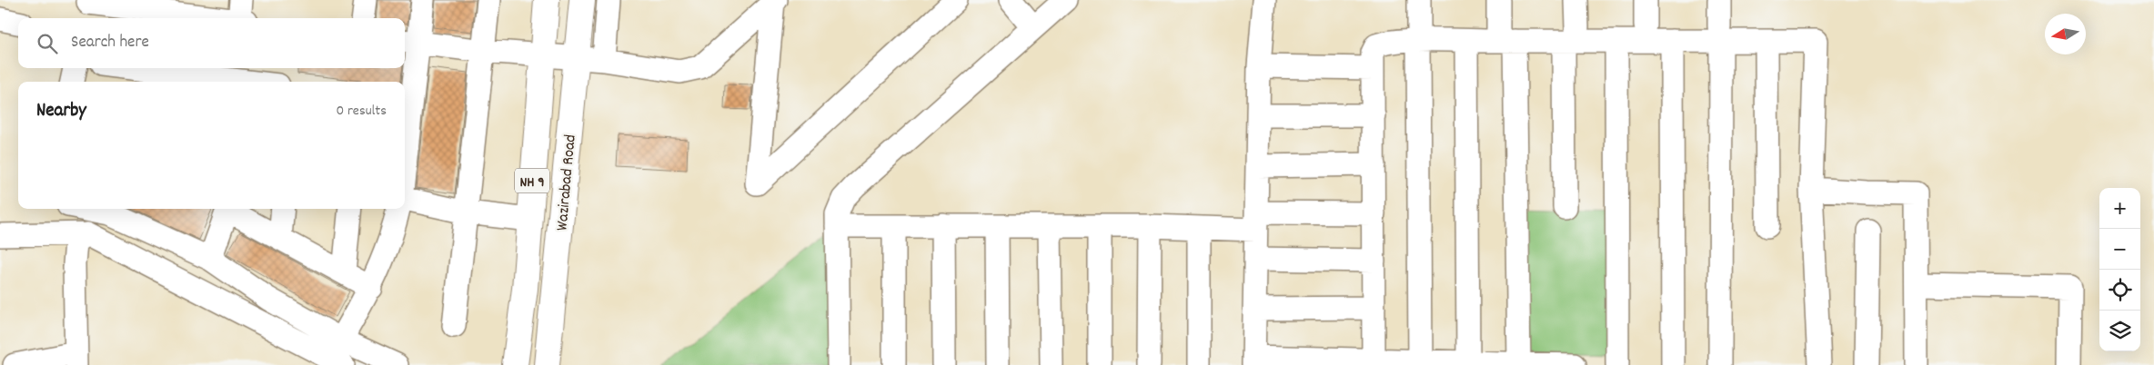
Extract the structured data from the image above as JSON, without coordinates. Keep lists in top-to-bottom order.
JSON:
{
  "streets": {
    "highway": ["NH 9", "Wazirabad Road"]
  },
  "north": "left",
  "page": {
    "search": "Search here",
    "heading": ["Nearby", "0 results"],
    "map_buttons": ["+", "−"]
  }
}
